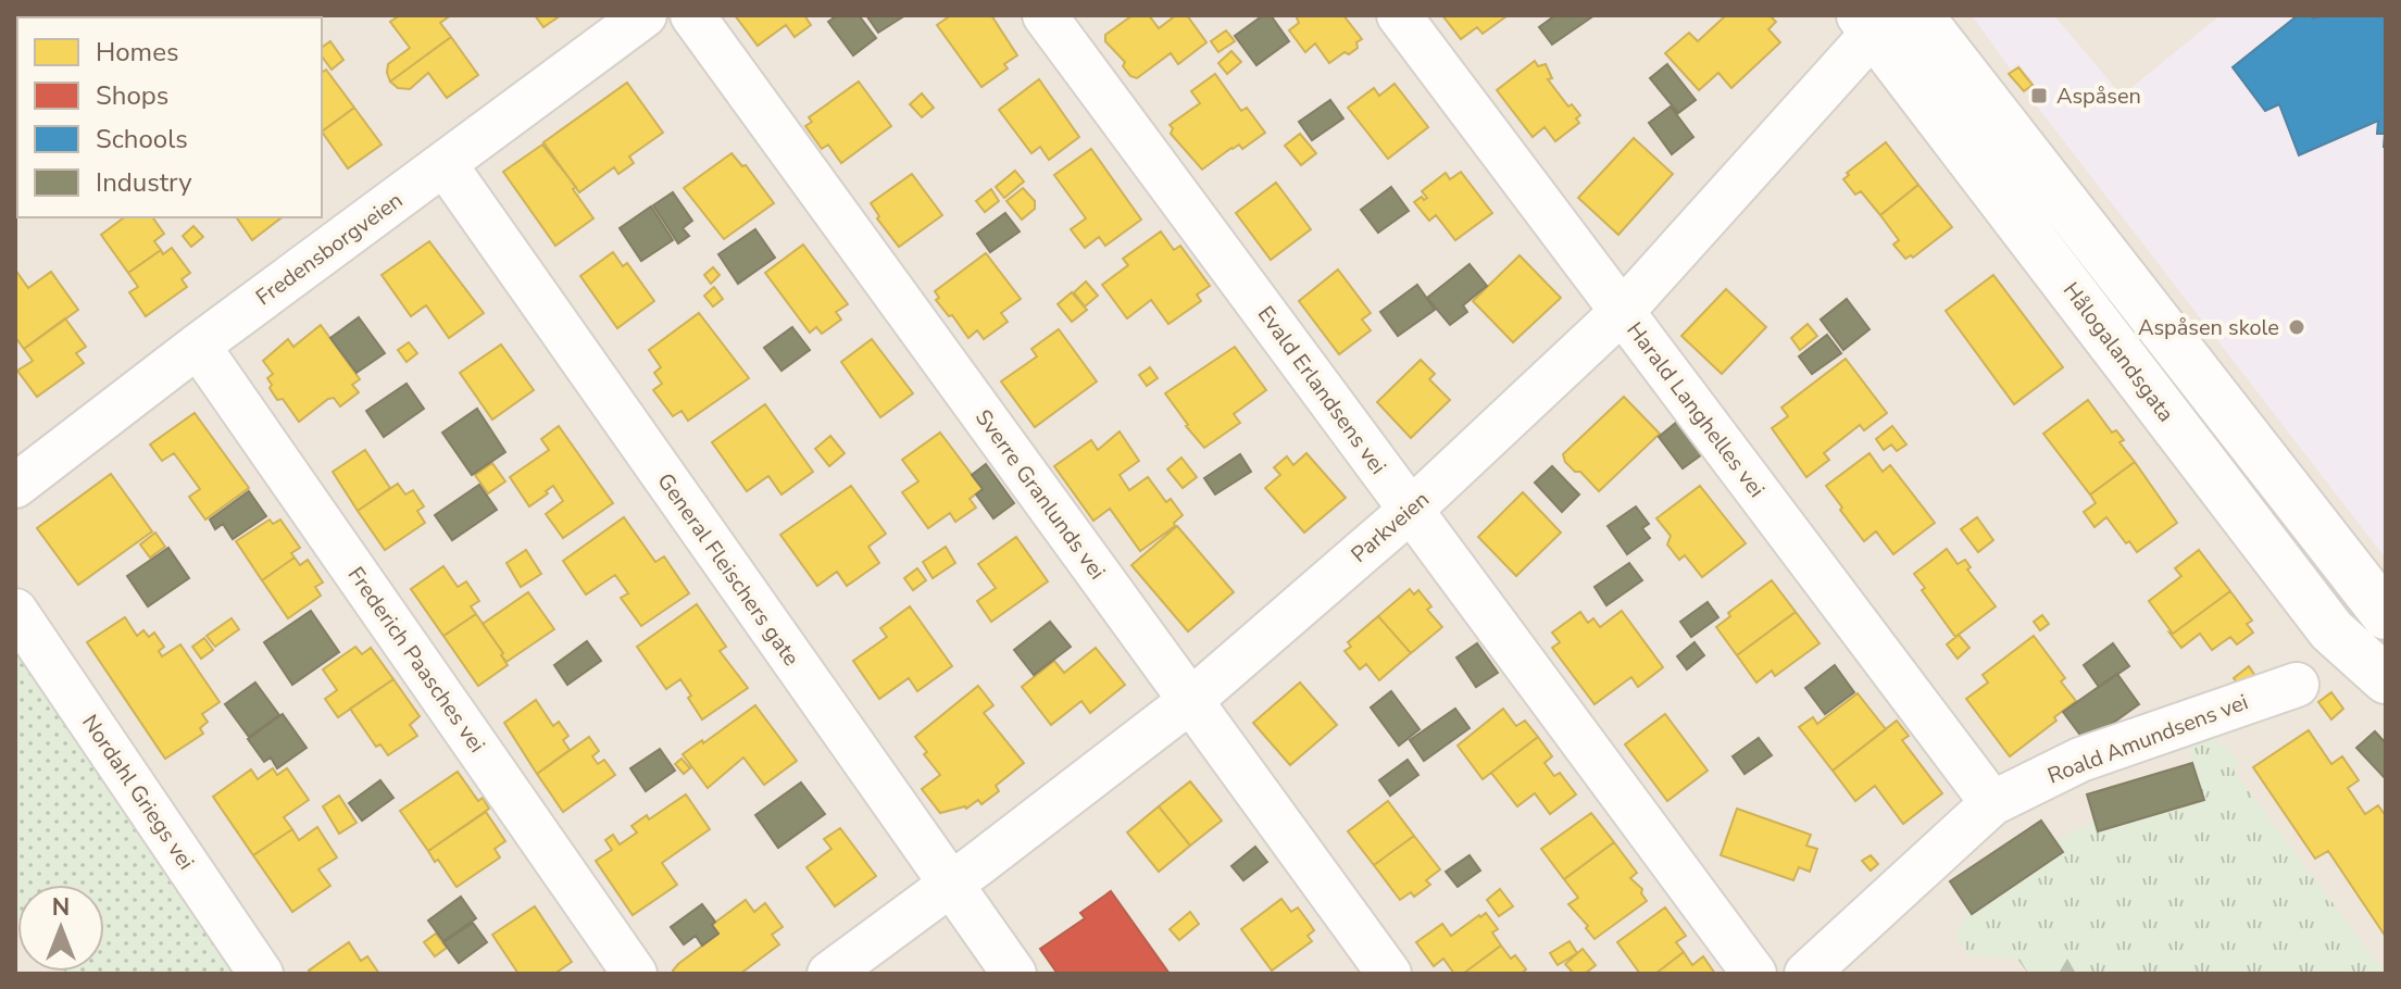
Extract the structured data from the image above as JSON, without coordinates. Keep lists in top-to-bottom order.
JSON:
{
  "streets": {
    "street": [
      "Fredensborgveien",
      "Hålogalandsgata",
      "Evald Erlandsens vei",
      "Harald Langhelles vei",
      "Sverre Granlunds vei",
      "Parkveien",
      "General Fleischers gate",
      "Frederich Paasches vei",
      "Roald Amundsens vei",
      "Nordahl Griegs vei"
    ]
  },
  "crossings": [
    ["Fredensborgveien", "General Fleischers gate"],
    ["Fredensborgveien", "Frederich Paasches vei"],
    ["Hålogalandsgata", "Parkveien"],
    ["Evald Erlandsens vei", "Parkveien"],
    ["Harald Langhelles vei", "Parkveien"],
    ["Harald Langhelles vei", "Roald Amundsens vei"],
    ["Sverre Granlunds vei", "Parkveien"],
    ["Parkveien", "General Fleischers gate"]
  ],
  "places": {
    "transit": ["Aspåsen"],
    "other": ["Aspåsen skole"]
  },
  "legend": [
    "Homes",
    "Shops",
    "Schools",
    "Industry"
  ],
  "north": "top"
}
